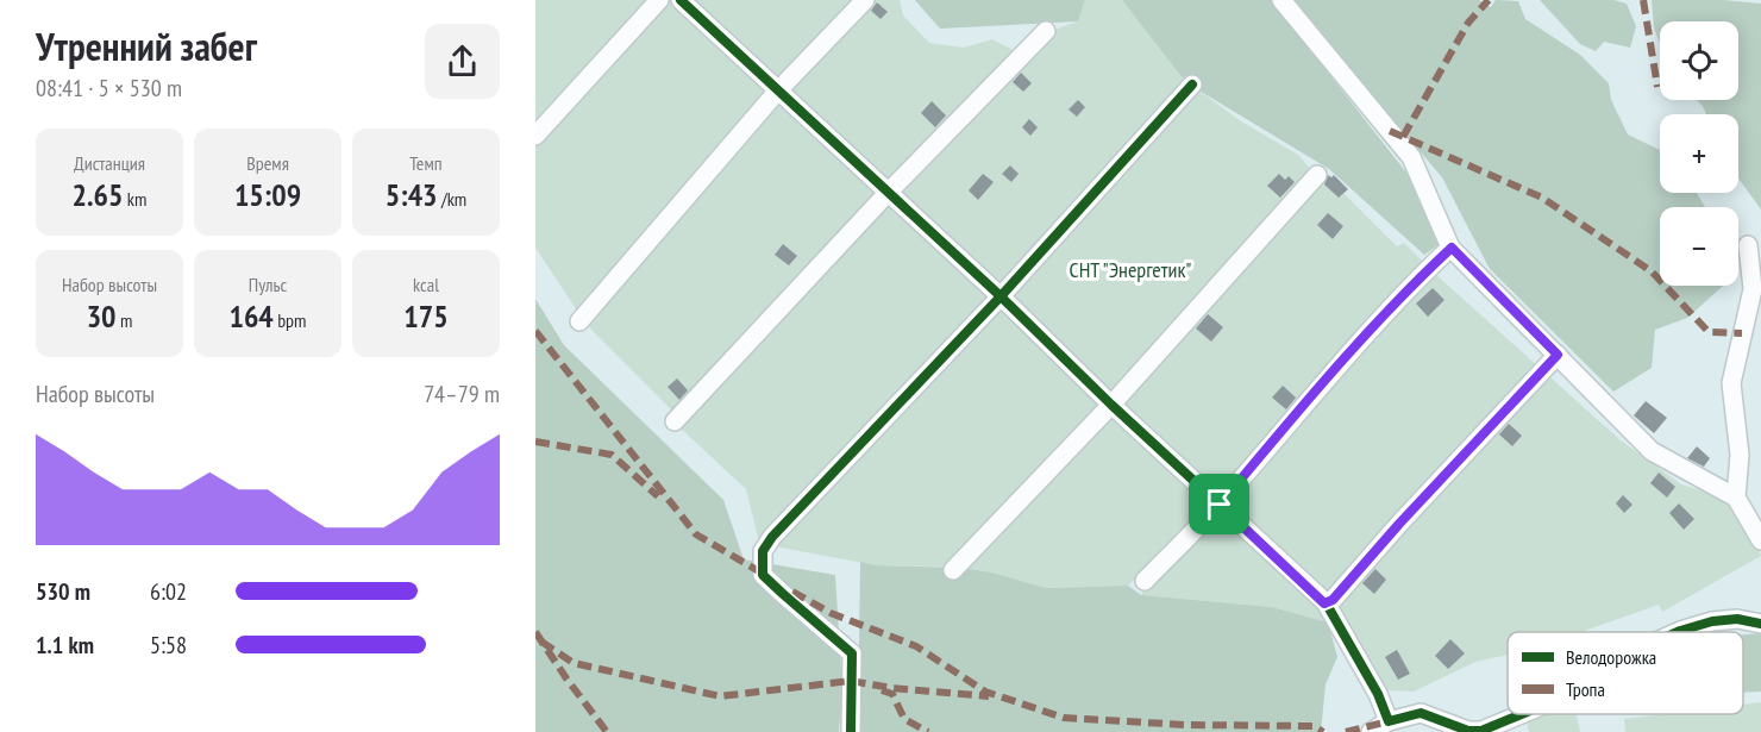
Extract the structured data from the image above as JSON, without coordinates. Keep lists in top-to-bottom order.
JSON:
{
  "parks": ["СНТ \"Энергетик\""],
  "legend": ["Велодорожка", "Тропа"],
  "page": {
    "heading": ["Утренний забег", "08:41 · 5 × 530 m"],
    "map_buttons": ["+", "−"],
    "stats": [
      ["Дистанция", "2.65 km"],
      ["Время", "15:09"],
      ["Темп", "5:43 /km"],
      ["Набор высоты", "30 m"],
      ["Пульс", "164 bpm"],
      ["kcal", "175"]
    ],
    "chart": ["Набор высоты", "74–79 m"],
    "list": [
      {
        "name": "530 m",
        "note": "6:02"
      },
      {
        "name": "1.1 km",
        "note": "5:58"
      }
    ]
  }
}
